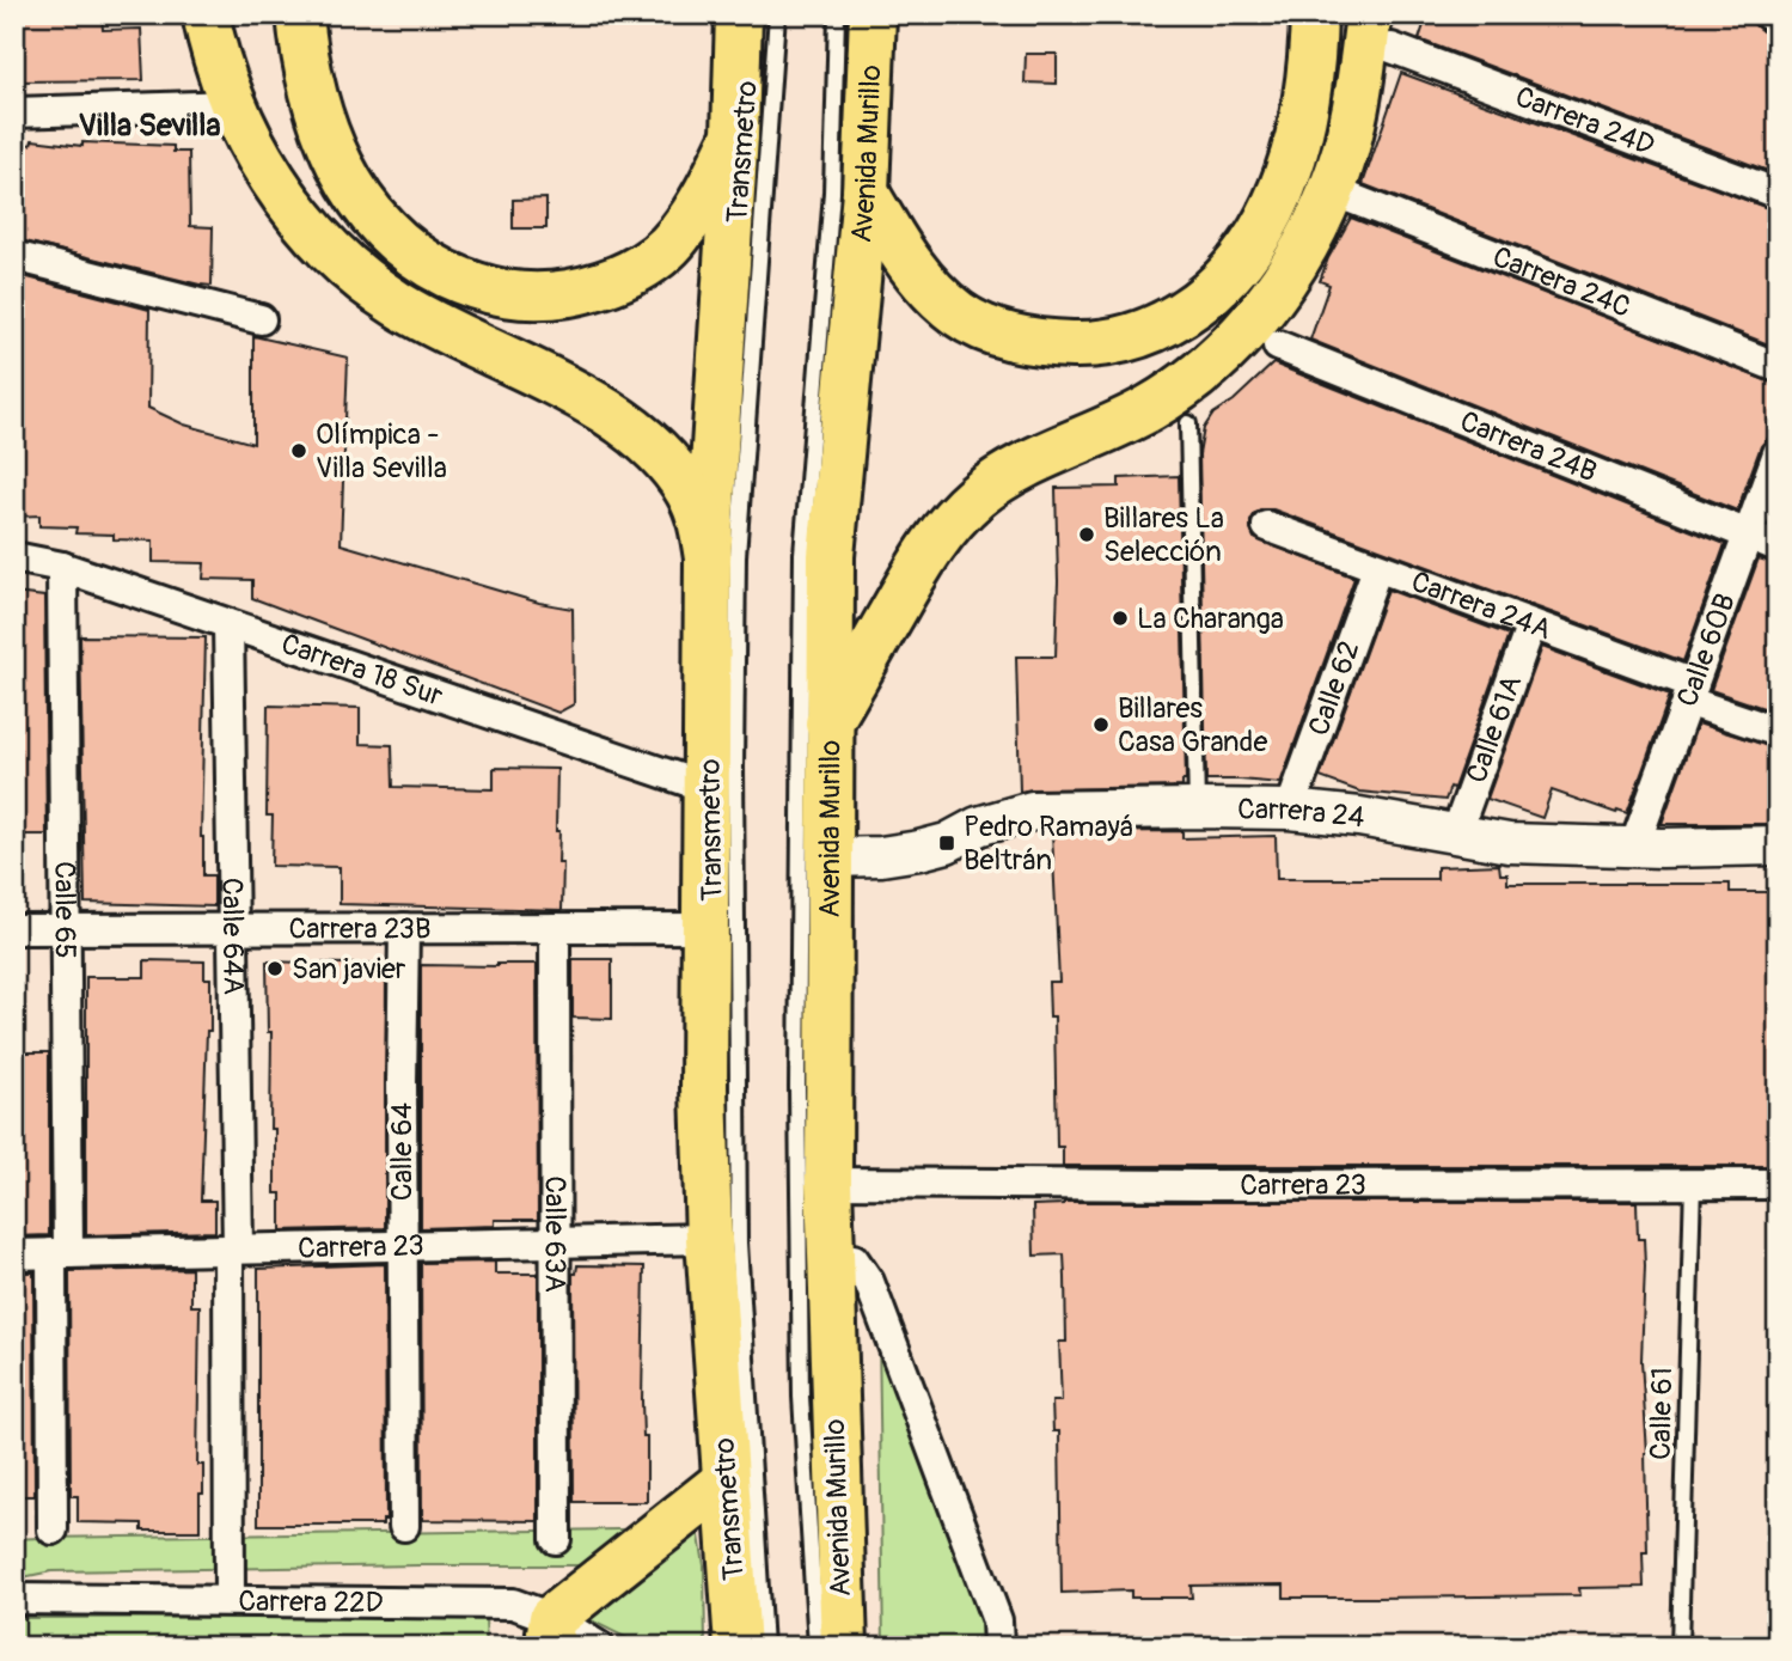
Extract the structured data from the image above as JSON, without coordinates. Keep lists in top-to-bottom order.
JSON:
{
  "streets": {
    "main road": ["Avenida Murillo"],
    "street": [
      "Carrera 24D",
      "Carrera 24C",
      "Carrera 24B",
      "Carrera 24A",
      "Calle 60B",
      "Carrera 18 Sur",
      "Calle 62",
      "Calle 61A",
      "Carrera 24",
      "Calle 65",
      "Carrera 23B",
      "Calle 64A",
      "Calle 64",
      "Carrera 23",
      "Calle 63A",
      "Carrera 22D"
    ],
    "lane": ["Transmetro", "Calle 61"]
  },
  "crossings": [
    ["Avenida Murillo", "Carrera 24"],
    ["Avenida Murillo", "Carrera 23"],
    ["Carrera 24B", "Calle 60B"],
    ["Carrera 24A", "Calle 60B"],
    ["Carrera 24A", "Calle 62"],
    ["Carrera 24A", "Calle 61A"],
    ["Calle 60B", "Carrera 24"],
    ["Carrera 18 Sur", "Calle 65"],
    ["Carrera 18 Sur", "Calle 64A"],
    ["Calle 62", "Carrera 24"],
    ["Calle 61A", "Carrera 24"],
    ["Calle 65", "Carrera 23B"],
    ["Calle 65", "Carrera 23"],
    ["Carrera 23B", "Calle 64A"],
    ["Carrera 23B", "Calle 64"],
    ["Carrera 23B", "Calle 63A"],
    ["Calle 64A", "Carrera 23"],
    ["Calle 64A", "Carrera 22D"],
    ["Calle 64", "Carrera 23"],
    ["Carrera 23", "Calle 63A"],
    ["Carrera 23", "Calle 61"]
  ],
  "districts": ["Villa Sevilla"],
  "places": {
    "other": [
      "Olímpica - Villa Sevilla",
      "Billares La Selección",
      "La Charanga",
      "Billares Casa Grande",
      "San javier"
    ],
    "transit": ["Pedro Ramayá Beltrán"]
  }
}
